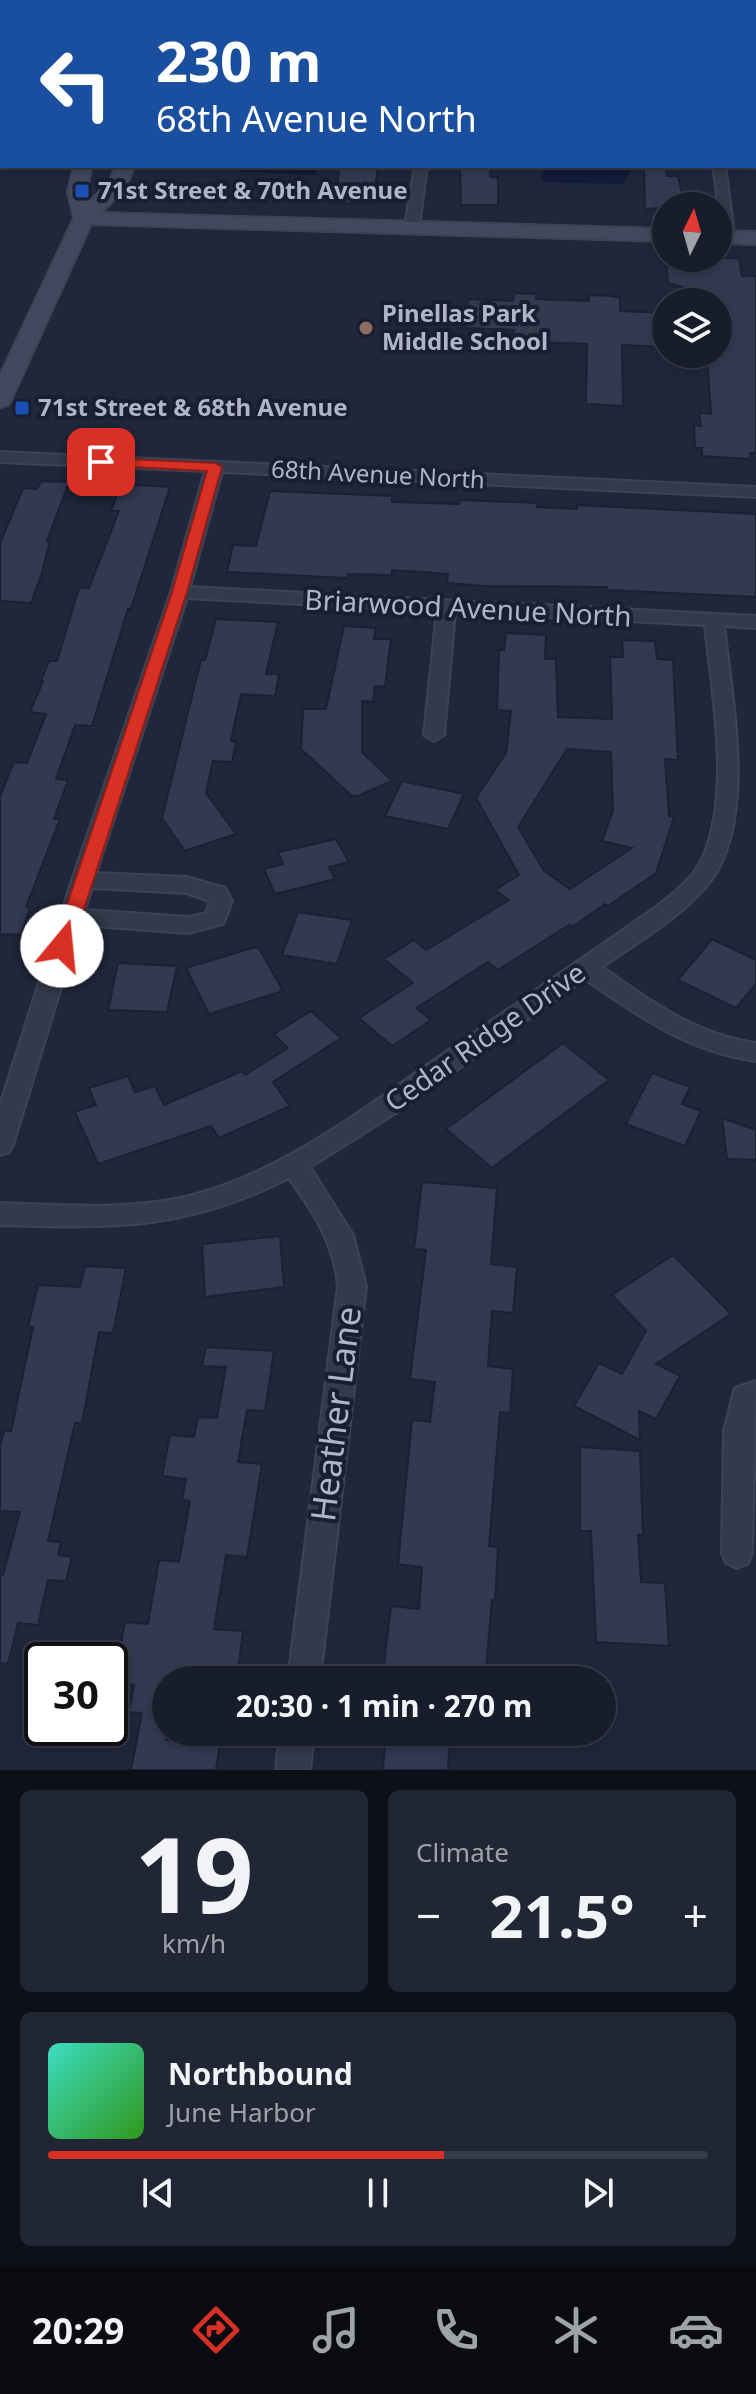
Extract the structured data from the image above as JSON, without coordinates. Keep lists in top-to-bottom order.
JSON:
{
  "streets": {
    "street": [
      "68th Avenue North",
      "Briarwood Avenue North",
      "Cedar Ridge Drive",
      "Heather Lane"
    ]
  },
  "crossings": [
    ["Briarwood Avenue North", "Cedar Ridge Drive"],
    ["Cedar Ridge Drive", "Heather Lane"]
  ],
  "places": {
    "transit": ["71st Street & 70th Avenue", "71st Street & 68th Avenue"],
    "other": ["Pinellas Park Middle School"]
  },
  "north": "top",
  "page": {
    "turn": ["230 m", "68th Avenue North"],
    "limit": "30",
    "trip": "20:30 · 1 min · 270 m",
    "tile": [
      ["19", "km/h"],
      "Climate"
    ],
    "heat": ["−", "21.5°", "+"],
    "song": ["Northbound", "June Harbor"],
    "tabs": "20:29"
  }
}
